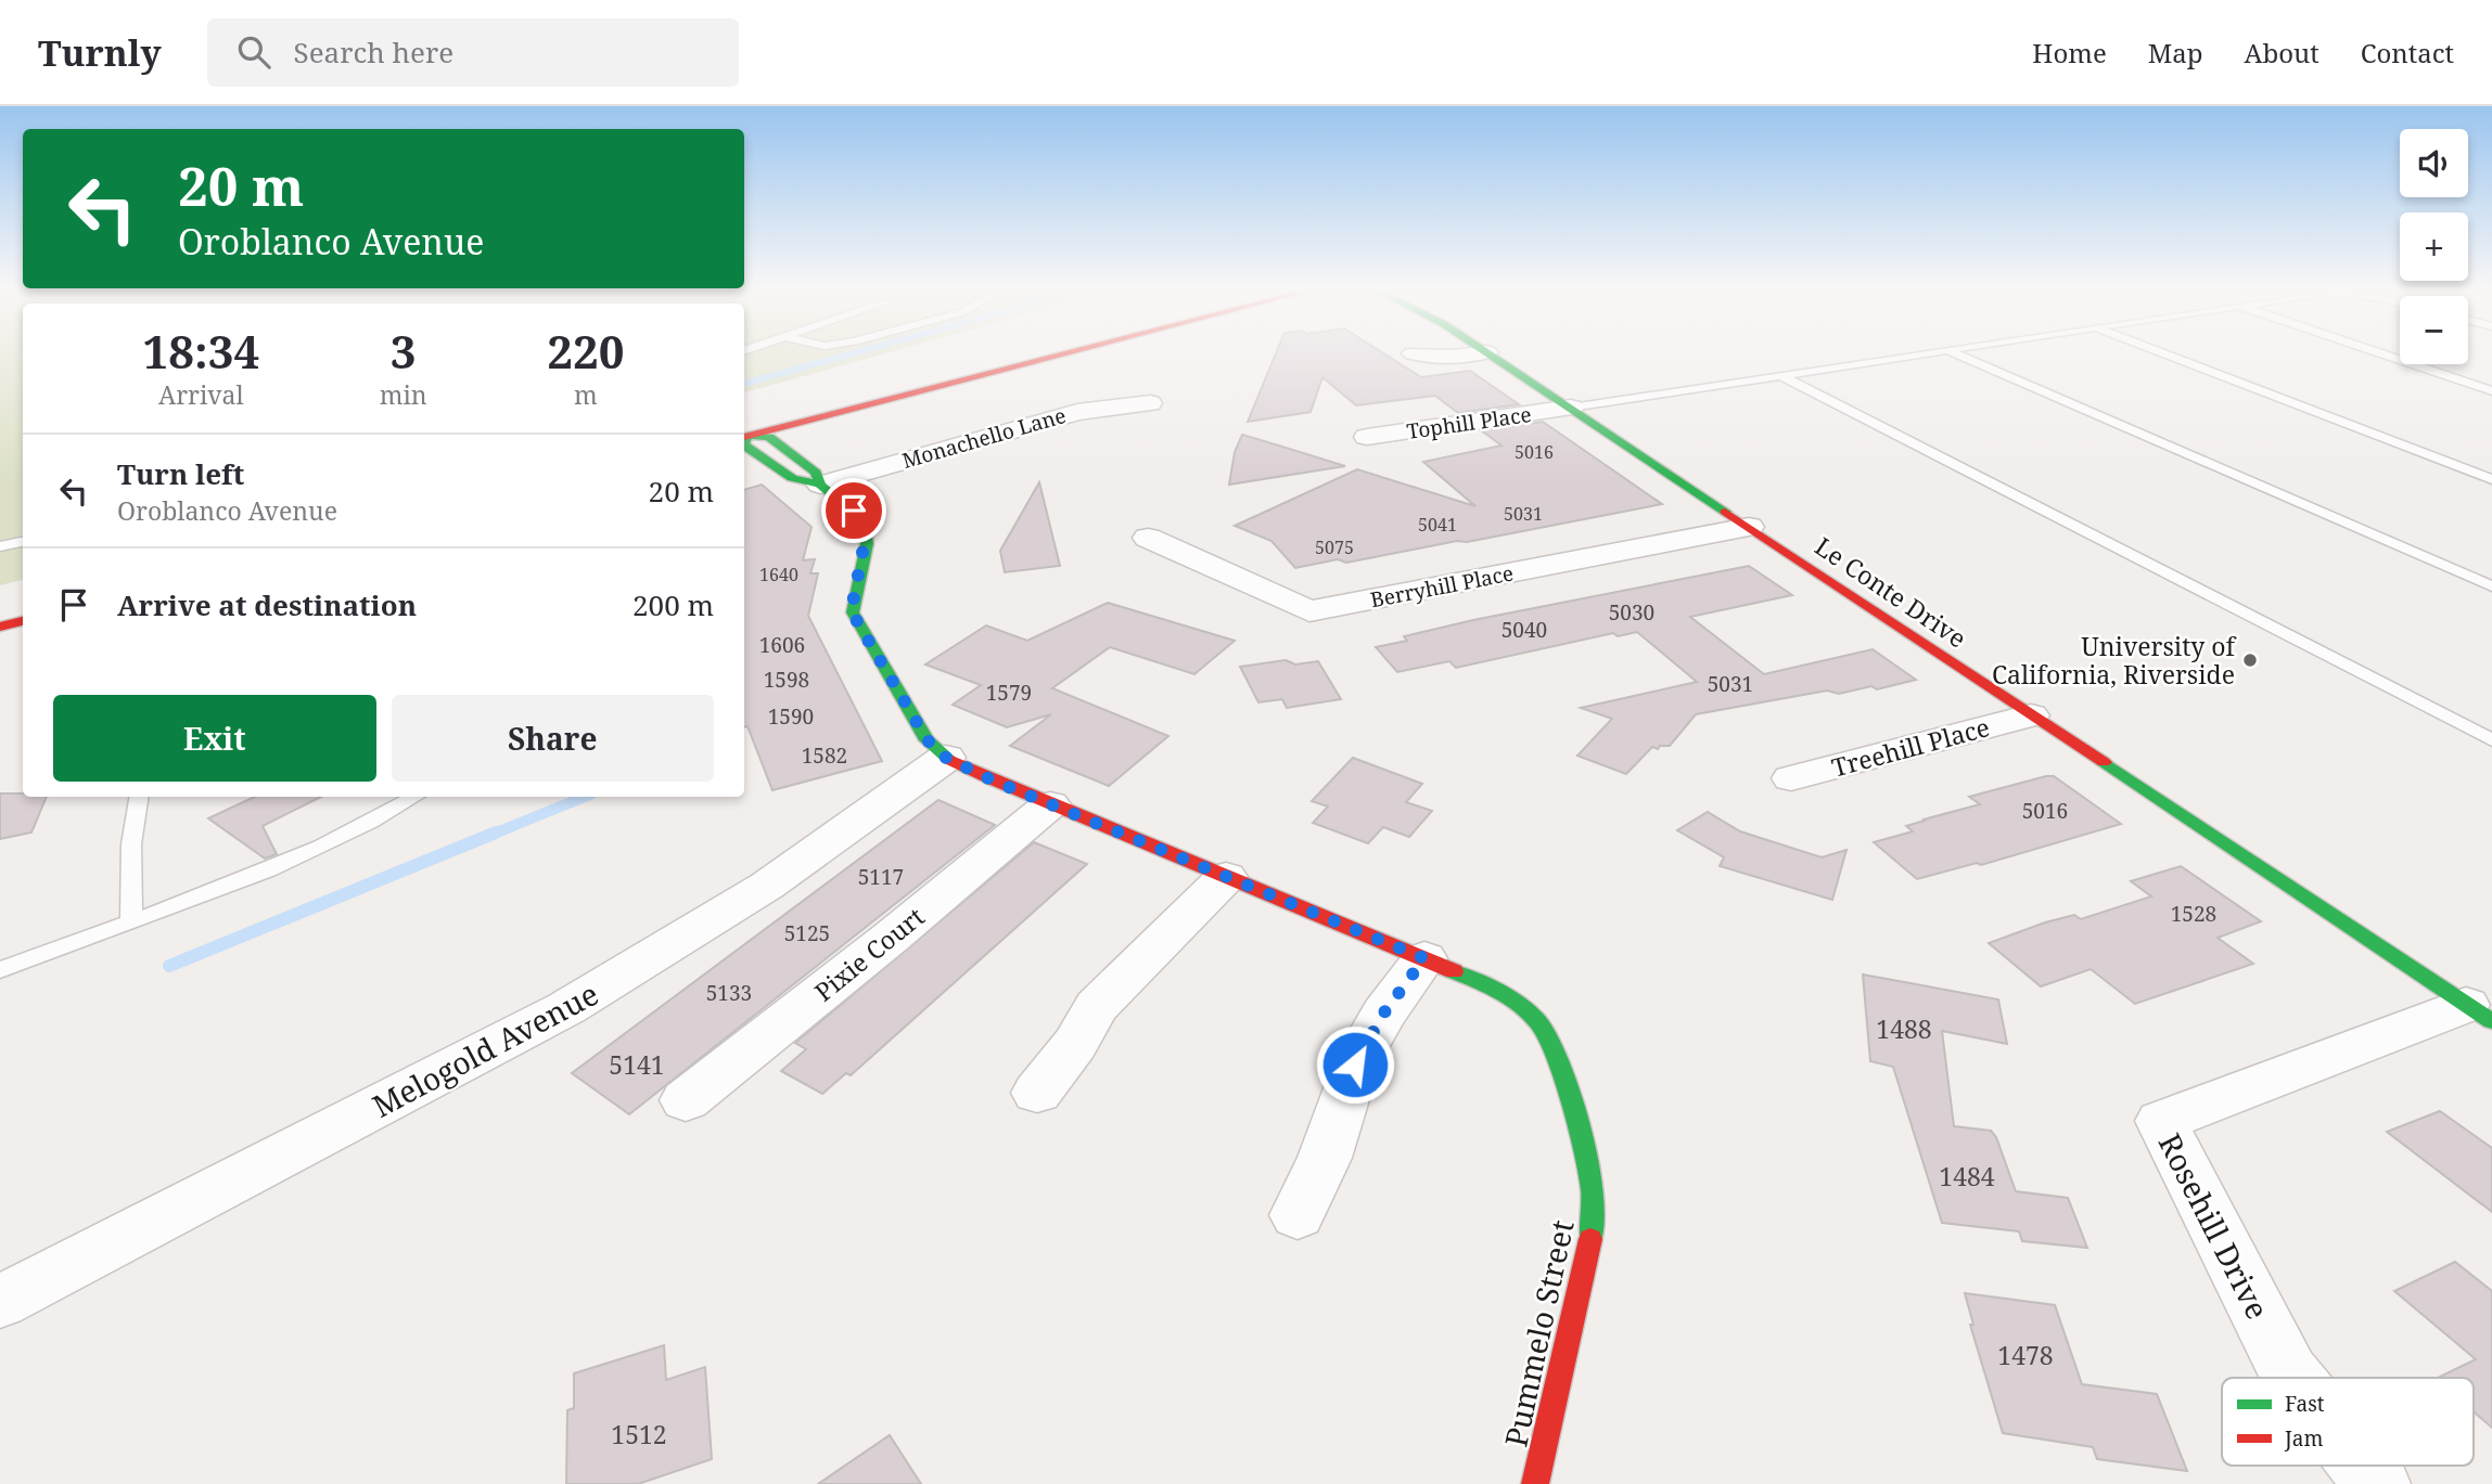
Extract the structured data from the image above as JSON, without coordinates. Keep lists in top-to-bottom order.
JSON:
{
  "streets": {
    "street": [
      "Tophill Place",
      "Monachello Lane",
      "Berryhill Place",
      "Le Conte Drive",
      "Treehill Place",
      "Pixie Court",
      "Melogold Avenue",
      "Rosehill Drive",
      "Pummelo Street"
    ]
  },
  "crossings": [
    ["Tophill Place", "Le Conte Drive"],
    ["Berryhill Place", "Le Conte Drive"],
    ["Le Conte Drive", "Treehill Place"],
    ["Le Conte Drive", "Rosehill Drive"]
  ],
  "places": ["University of California, Riverside"],
  "house_numbers": [
    "5016",
    "5031",
    "5041",
    "5075",
    "1640",
    "5030",
    "5040",
    "1606",
    "1598",
    "5031",
    "1579",
    "1590",
    "1582",
    "5016",
    "5117",
    "1528",
    "5125",
    "5133",
    "1488",
    "5141",
    "1484",
    "1478",
    "1512"
  ],
  "legend": ["Fast", "Jam"],
  "page": {
    "header": "Turnly",
    "search": "Search here",
    "nav": [
      "Home",
      "Map",
      "About",
      "Contact"
    ],
    "map_buttons": ["+", "−"],
    "turn": ["20 m", "Oroblanco Avenue"],
    "eta": [
      "18:34",
      "Arrival",
      "3",
      "min",
      "220",
      "m"
    ],
    "list": [
      {
        "name": "Turn left",
        "note": "Oroblanco Avenue",
        "value": "20 m"
      },
      {
        "name": "Arrive at destination",
        "value": "200 m"
      }
    ],
    "buttons": ["Exit", "Share"]
  }
}
